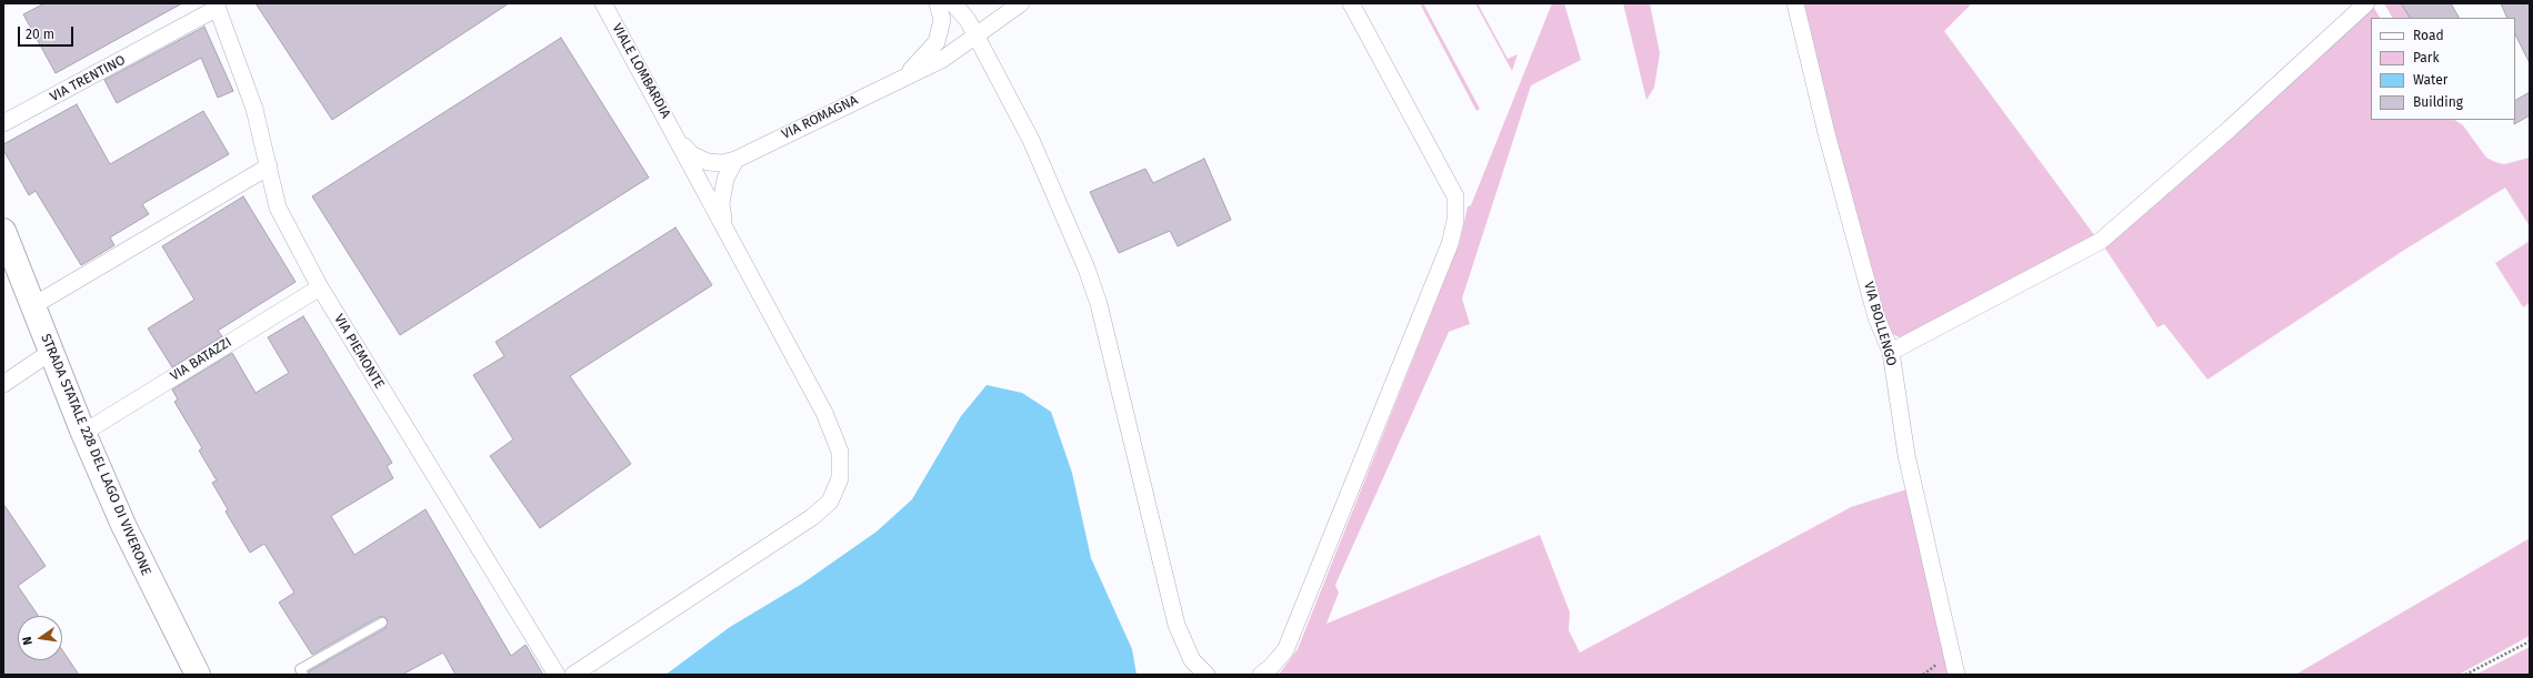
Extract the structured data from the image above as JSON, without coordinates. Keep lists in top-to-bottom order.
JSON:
{
  "streets": {
    "main road": ["STRADA STATALE 228 DEL LAGO DI VIVERONE"],
    "street": [
      "VIALE LOMBARDIA",
      "VIA TRENTINO",
      "VIA ROMAGNA",
      "VIA BOLLENGO",
      "VIA PIEMONTE",
      "VIA BATAZZI"
    ]
  },
  "crossings": [
    ["VIALE LOMBARDIA", "VIA ROMAGNA"],
    ["VIA TRENTINO", "VIA PIEMONTE"],
    ["VIA PIEMONTE", "VIA BATAZZI"],
    ["VIA BATAZZI", "STRADA STATALE 228 DEL LAGO DI VIVERONE"]
  ],
  "legend": [
    "Road",
    "Park",
    "Water",
    "Building"
  ],
  "scale_bar": "20 m",
  "north": "left"
}
